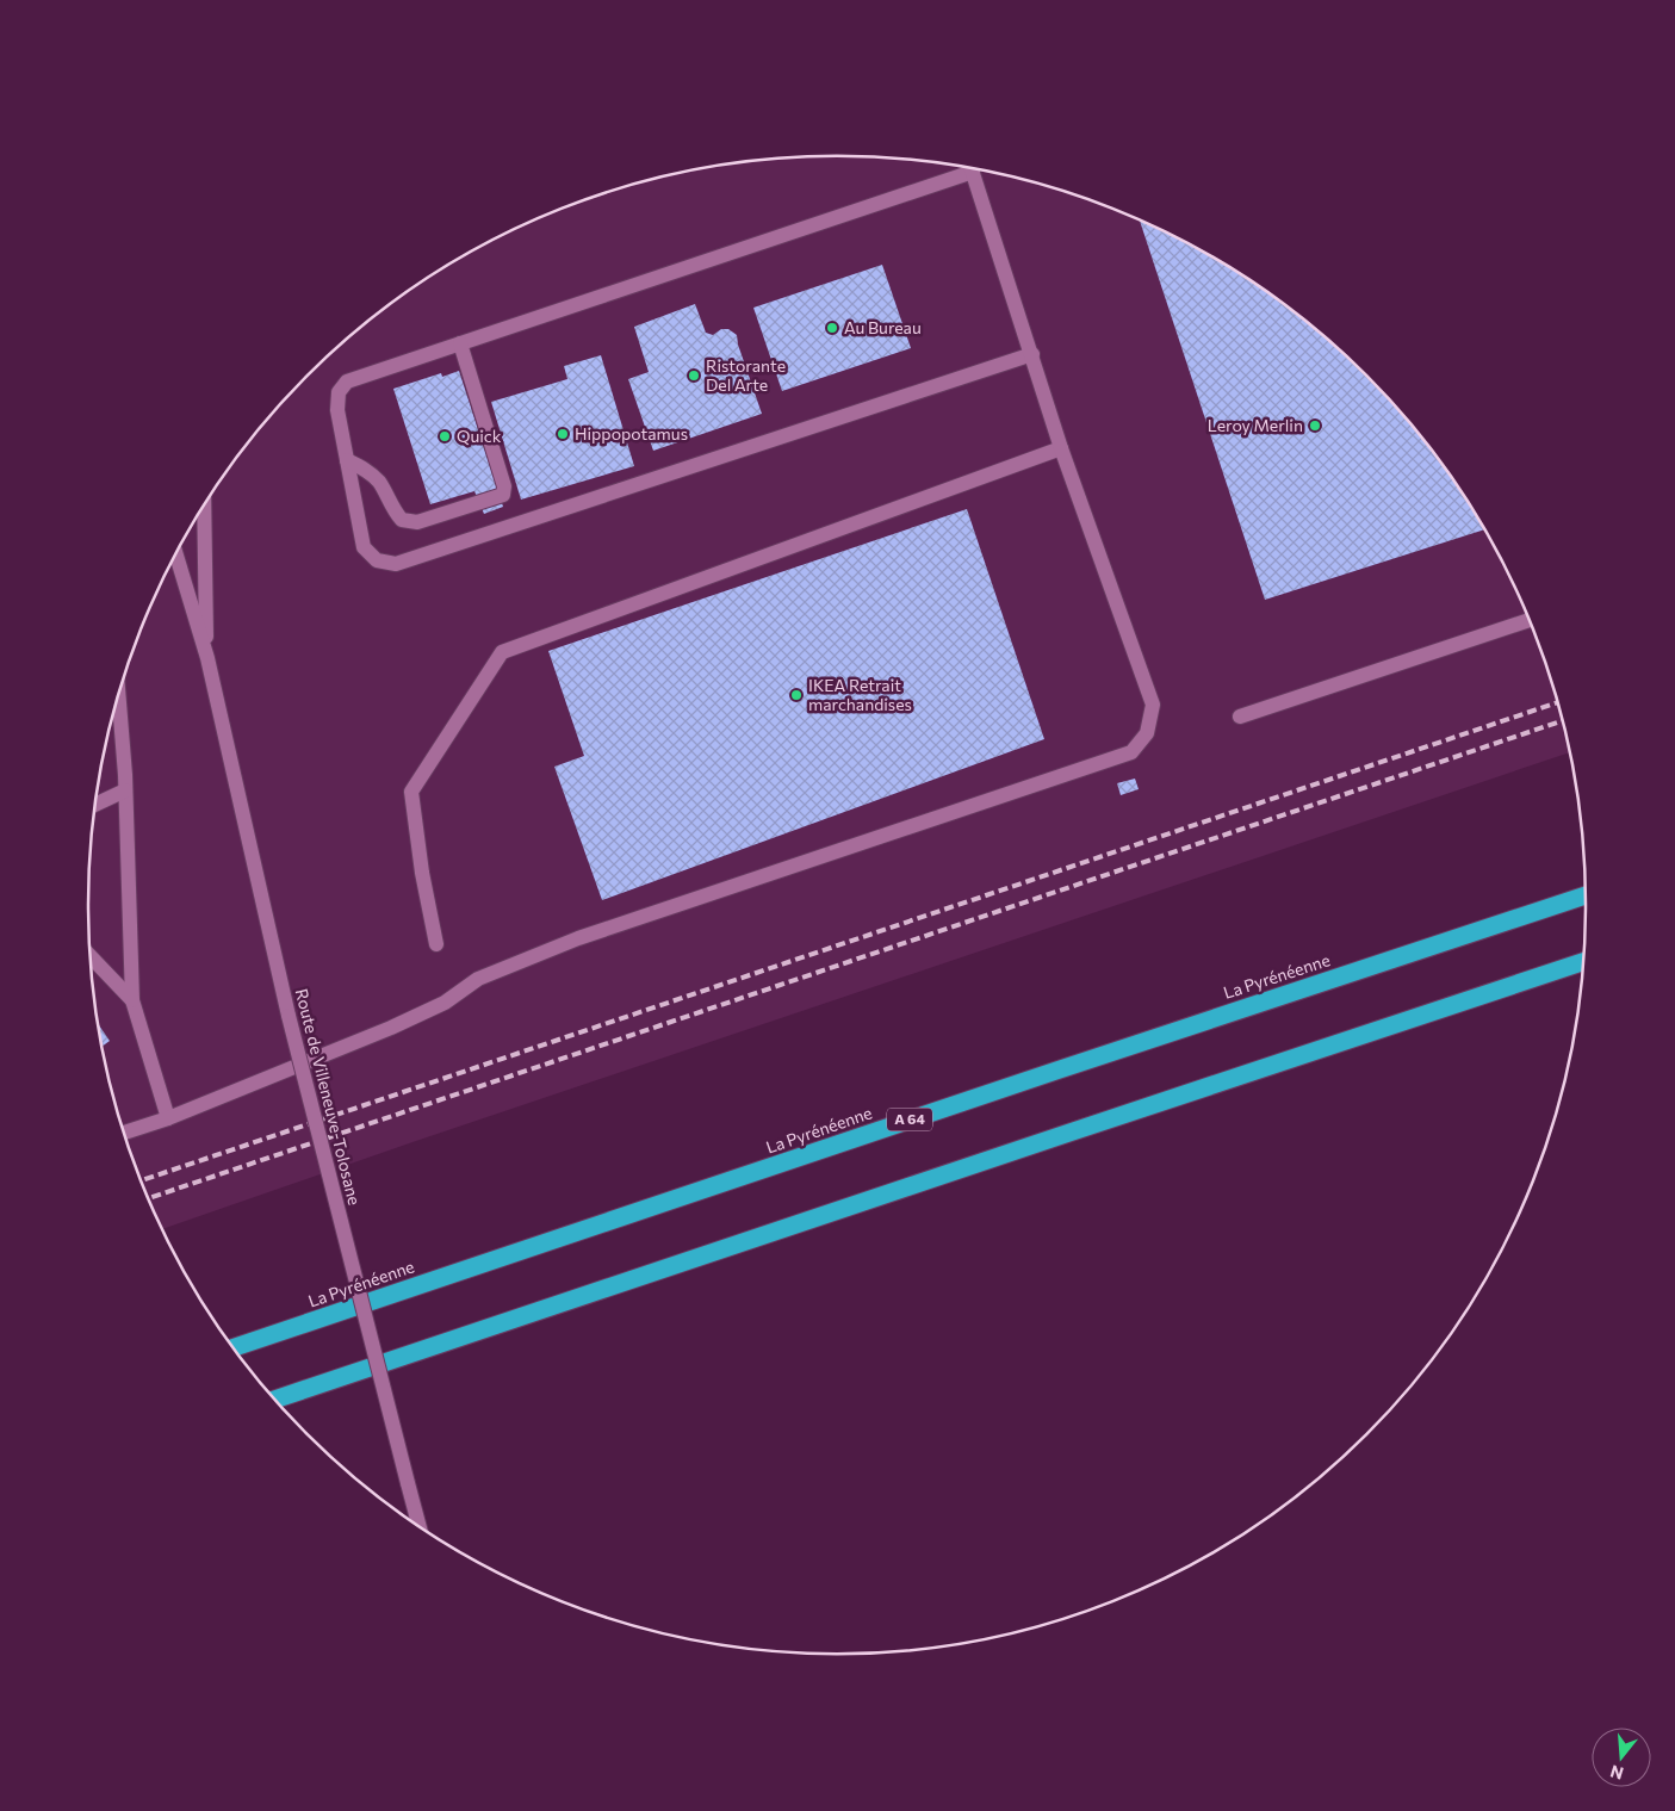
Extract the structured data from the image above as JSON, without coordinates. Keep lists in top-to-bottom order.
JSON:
{
  "streets": {
    "highway": ["La Pyrénéenne", "A 64"],
    "street": ["Route de Villeneuve-Tolosane"]
  },
  "places": [
    "Au Bureau",
    "Ristorante Del Arte",
    "Leroy Merlin",
    "Hippopotamus",
    "Quick",
    "IKEA Retrait marchandises"
  ],
  "north": "bottom"
}
